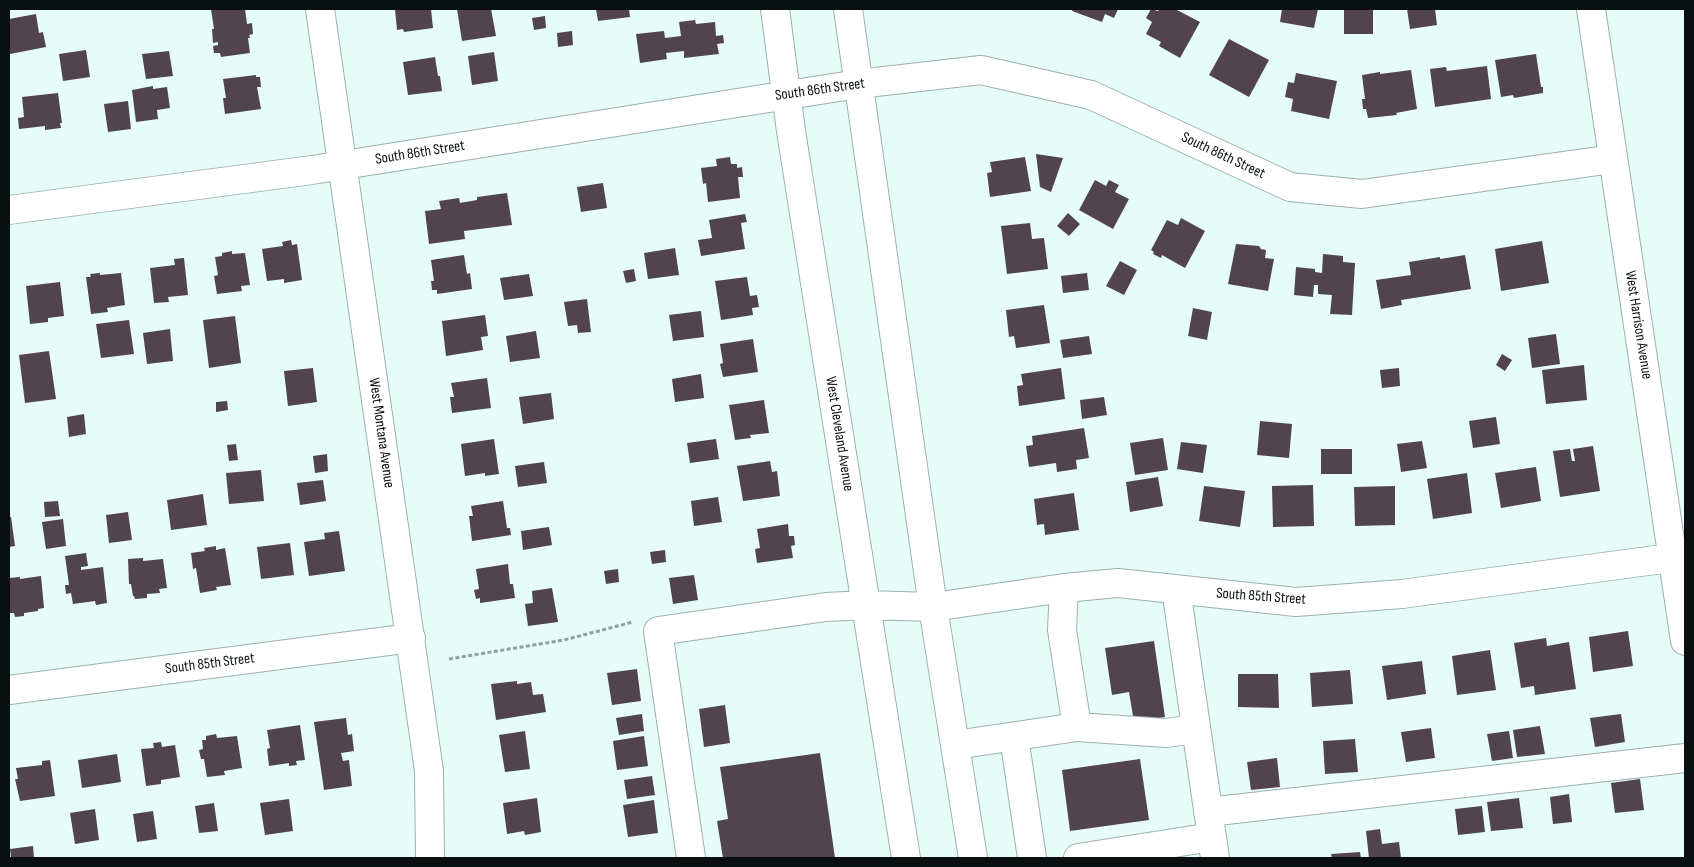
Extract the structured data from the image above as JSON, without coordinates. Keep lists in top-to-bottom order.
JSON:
{
  "streets": {
    "street": [
      "South 86th Street",
      "West Harrison Avenue",
      "West Montana Avenue",
      "West Cleveland Avenue",
      "South 85th Street"
    ]
  },
  "crossings": [
    ["South 86th Street", "West Harrison Avenue"],
    ["South 86th Street", "West Montana Avenue"],
    ["South 86th Street", "West Cleveland Avenue"],
    ["West Harrison Avenue", "South 85th Street"],
    ["West Montana Avenue", "South 85th Street"],
    ["West Cleveland Avenue", "South 85th Street"]
  ]
}
